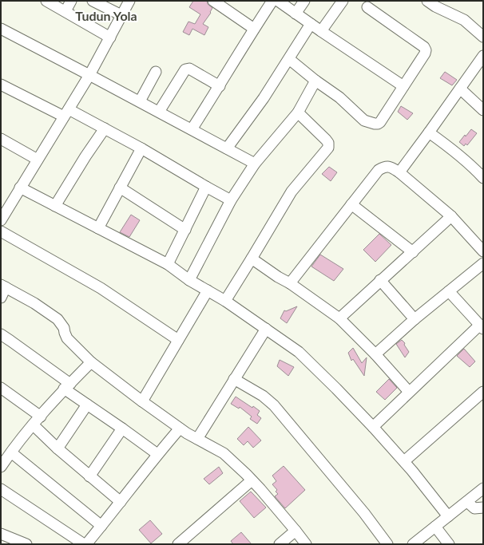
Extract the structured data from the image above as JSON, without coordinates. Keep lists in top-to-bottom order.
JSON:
{
  "districts": ["Tudun Yola"]
}
